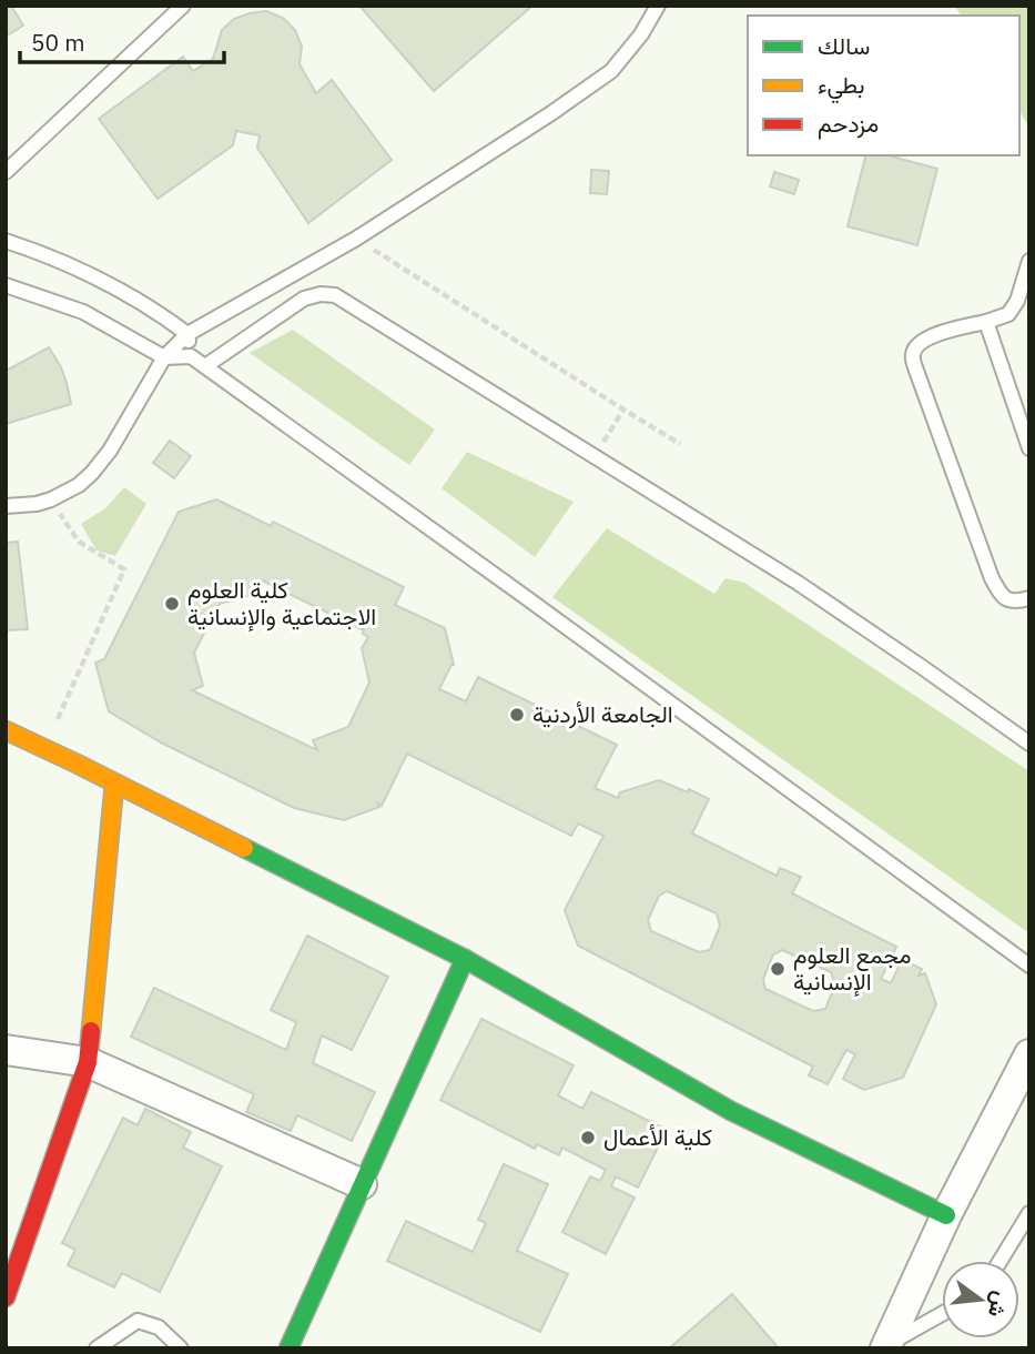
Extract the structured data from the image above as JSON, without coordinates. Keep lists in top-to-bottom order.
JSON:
{
  "places": [
    "كلية العلوم الاجتماعية والإنسانية",
    "الجامعة الأردنية",
    "مجمع العلوم الإنسانية",
    "كلية الأعمال"
  ],
  "legend": ["سالك", "بطيء", "مزدحم"],
  "scale_bar": "50 m",
  "north": "right"
}
